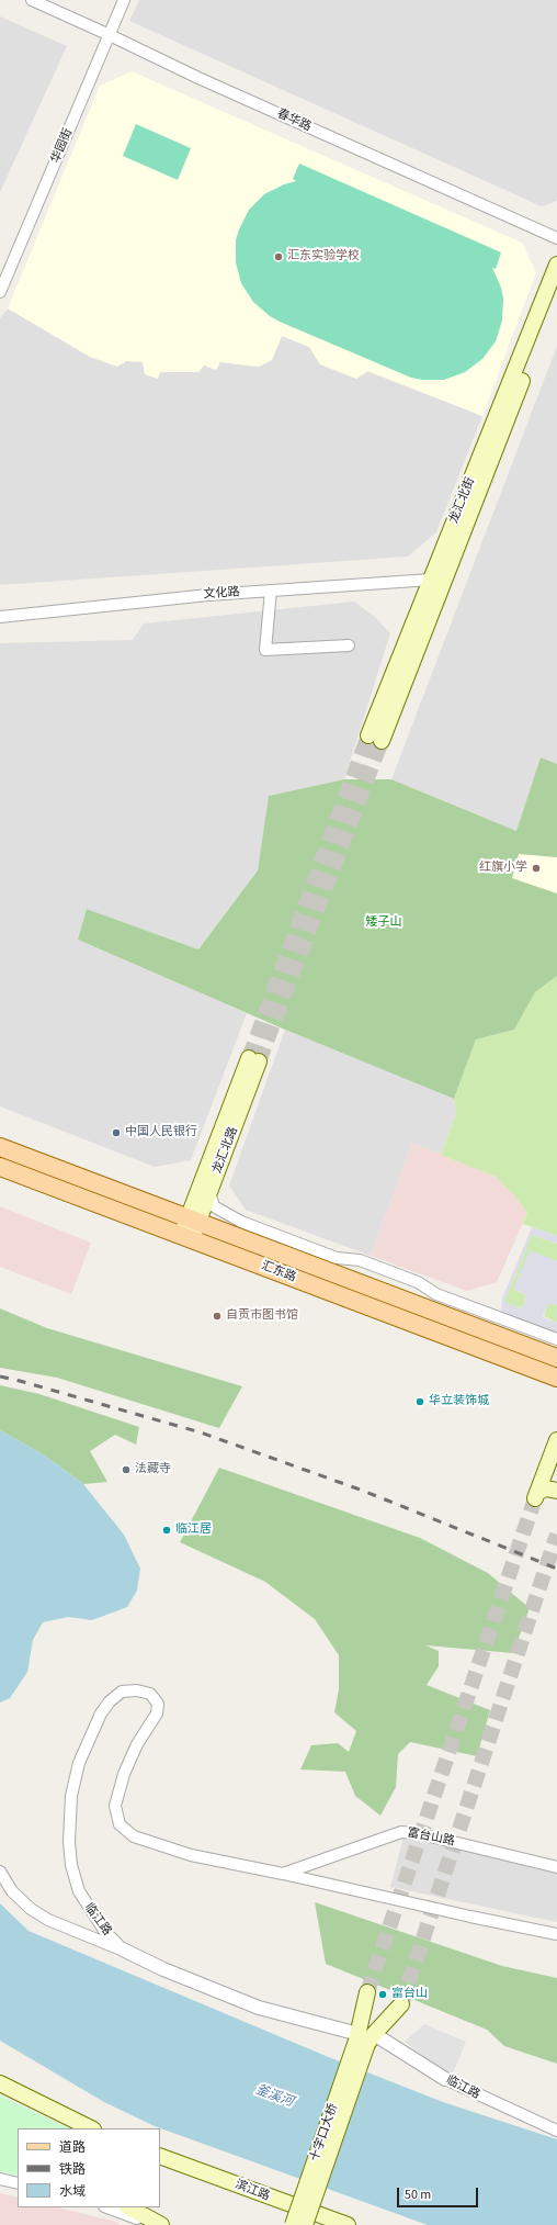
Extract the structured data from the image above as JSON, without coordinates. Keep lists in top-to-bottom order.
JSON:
{
  "streets": {
    "main road": [
      "龙汇北街",
      "龙汇北路",
      "汇东路",
      "十字口大桥",
      "滨江路"
    ],
    "street": [
      "春华路",
      "华园街",
      "文化路",
      "富台山路",
      "临江路"
    ]
  },
  "crossings": [
    ["春华路", "华园街"],
    ["龙汇北街", "文化路"],
    ["龙汇北路", "汇东路"],
    ["富台山路", "临江路"],
    ["临江路", "十字口大桥"]
  ],
  "water": ["釜溪河"],
  "parks": ["矮子山"],
  "places": [
    "汇东实验学校",
    "红旗小学",
    "中国人民银行",
    "自贡市图书馆",
    "华立装饰城",
    "法藏寺",
    "临江居",
    "富台山"
  ],
  "legend": ["道路", "铁路", "水域"],
  "scale_bar": "50 m"
}
